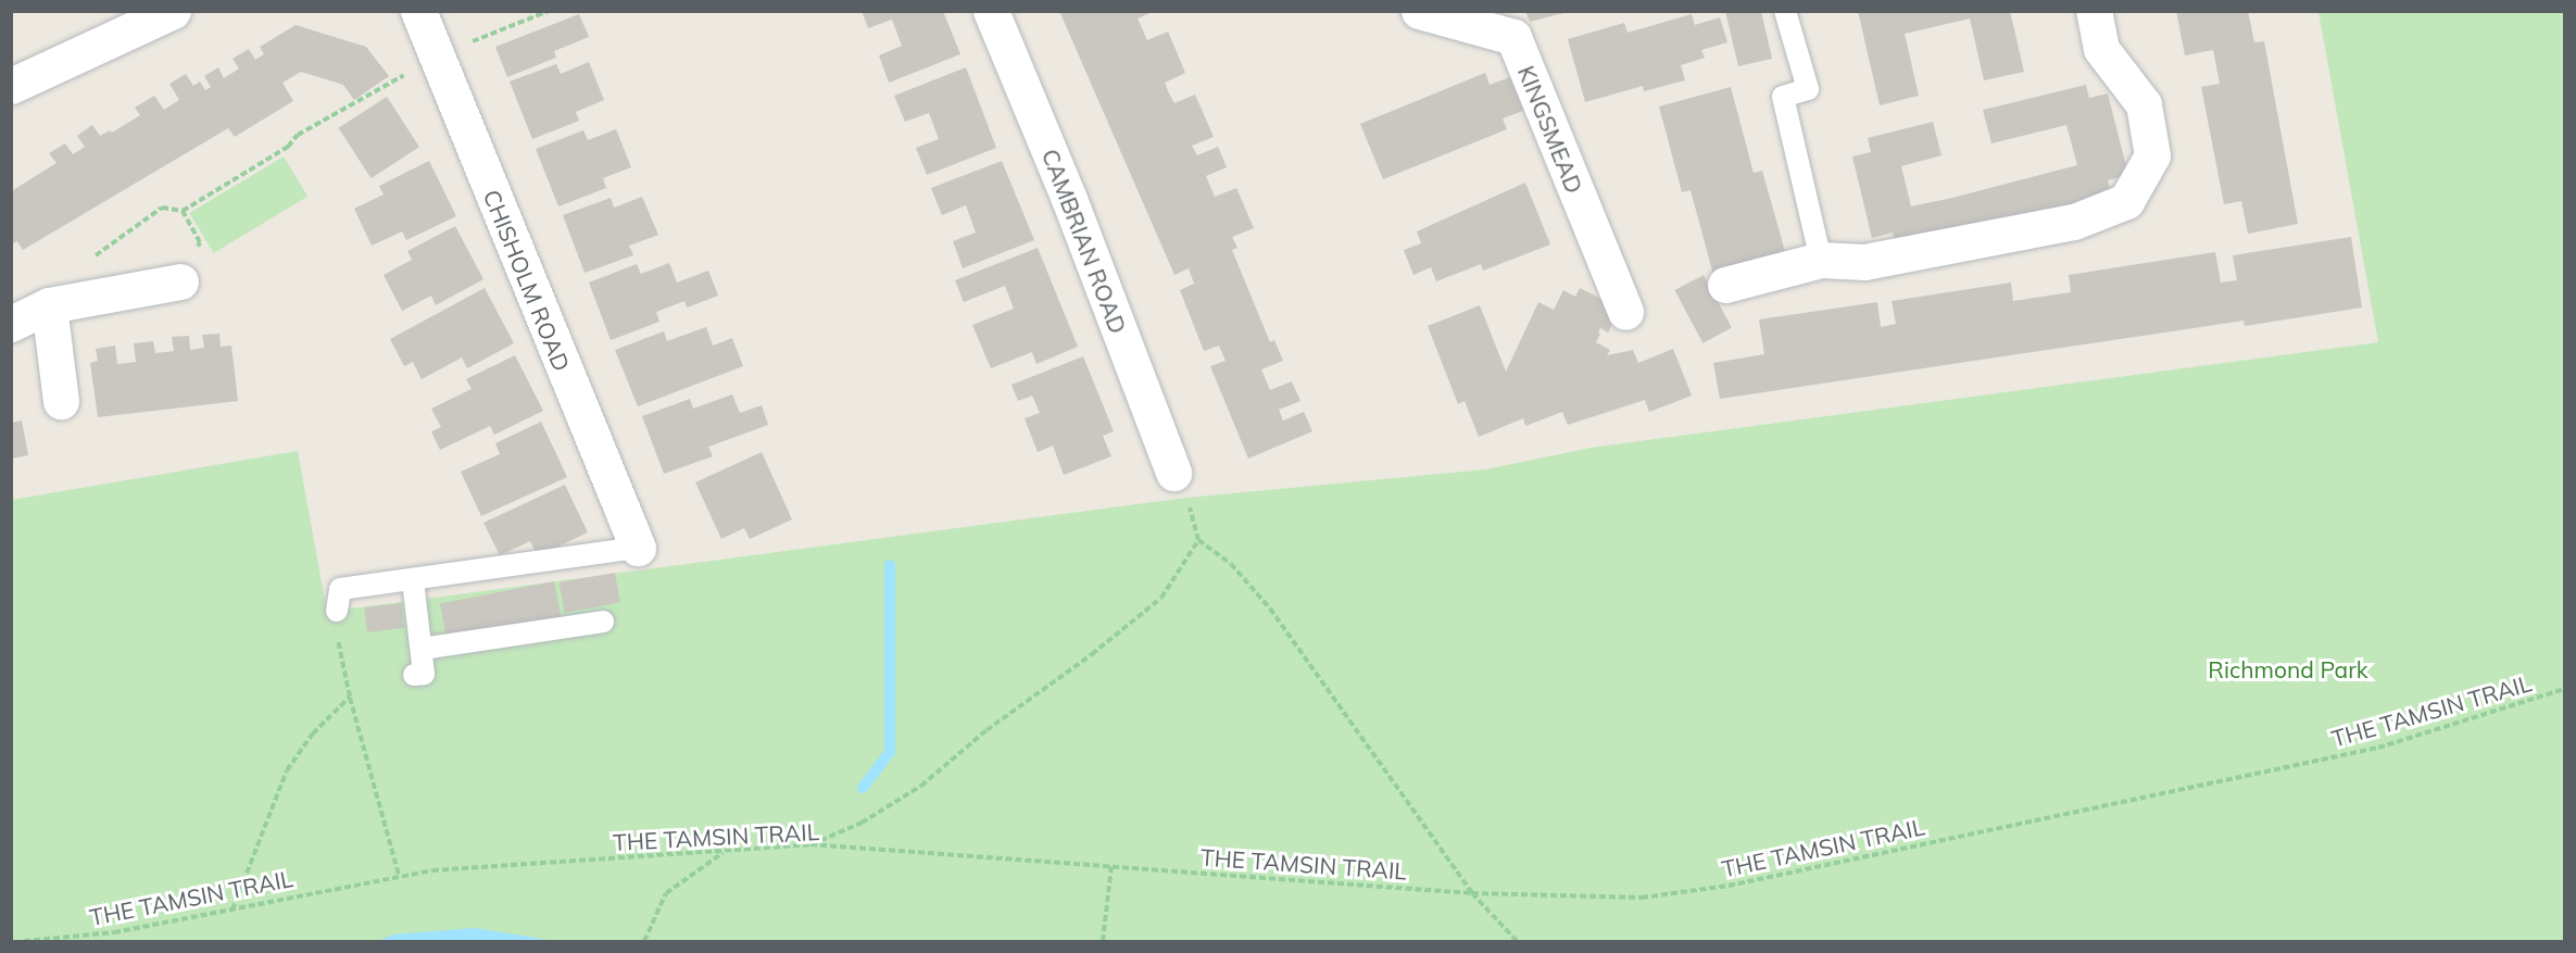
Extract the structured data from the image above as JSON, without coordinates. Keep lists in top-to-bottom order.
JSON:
{
  "streets": {
    "street": ["KINGSMEAD", "CAMBRIAN ROAD", "CHISHOLM ROAD"],
    "path": ["THE TAMSIN TRAIL"]
  },
  "parks": ["Richmond Park"]
}
